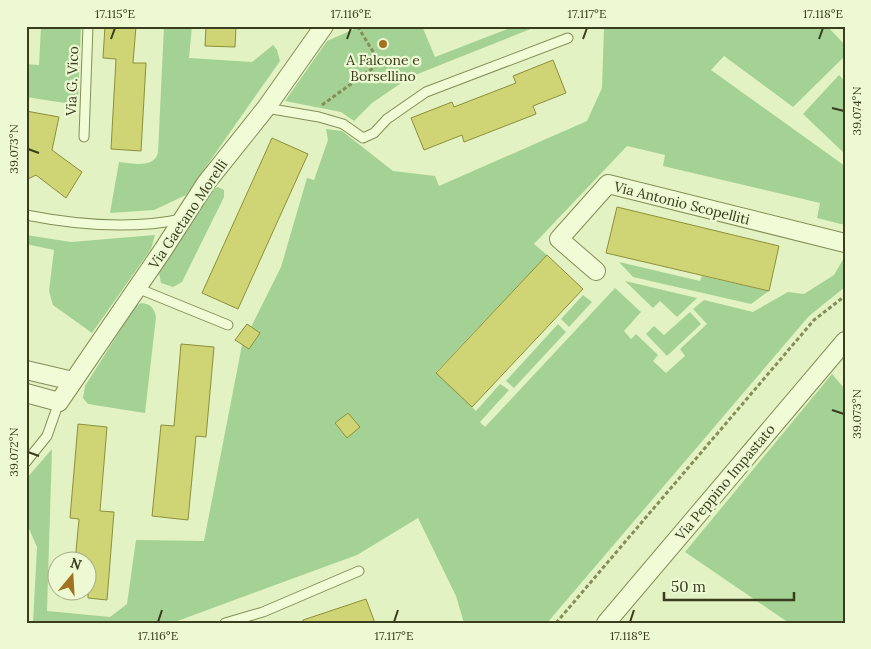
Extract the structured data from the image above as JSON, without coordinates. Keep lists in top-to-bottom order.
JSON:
{
  "streets": {
    "street": ["Via Antonio Scopelliti", "Via Gaetano Morelli", "Via Peppino Impastato"],
    "lane": ["Via G. Vico"]
  },
  "places": ["A Falcone e Borsellino"],
  "scale_bar": "50 m",
  "north": "top",
  "coordinates": [
    "17.115°E",
    "17.116°E",
    "17.117°E",
    "17.118°E",
    "39.074°N",
    "39.073°N",
    "39.072°N"
  ]
}
